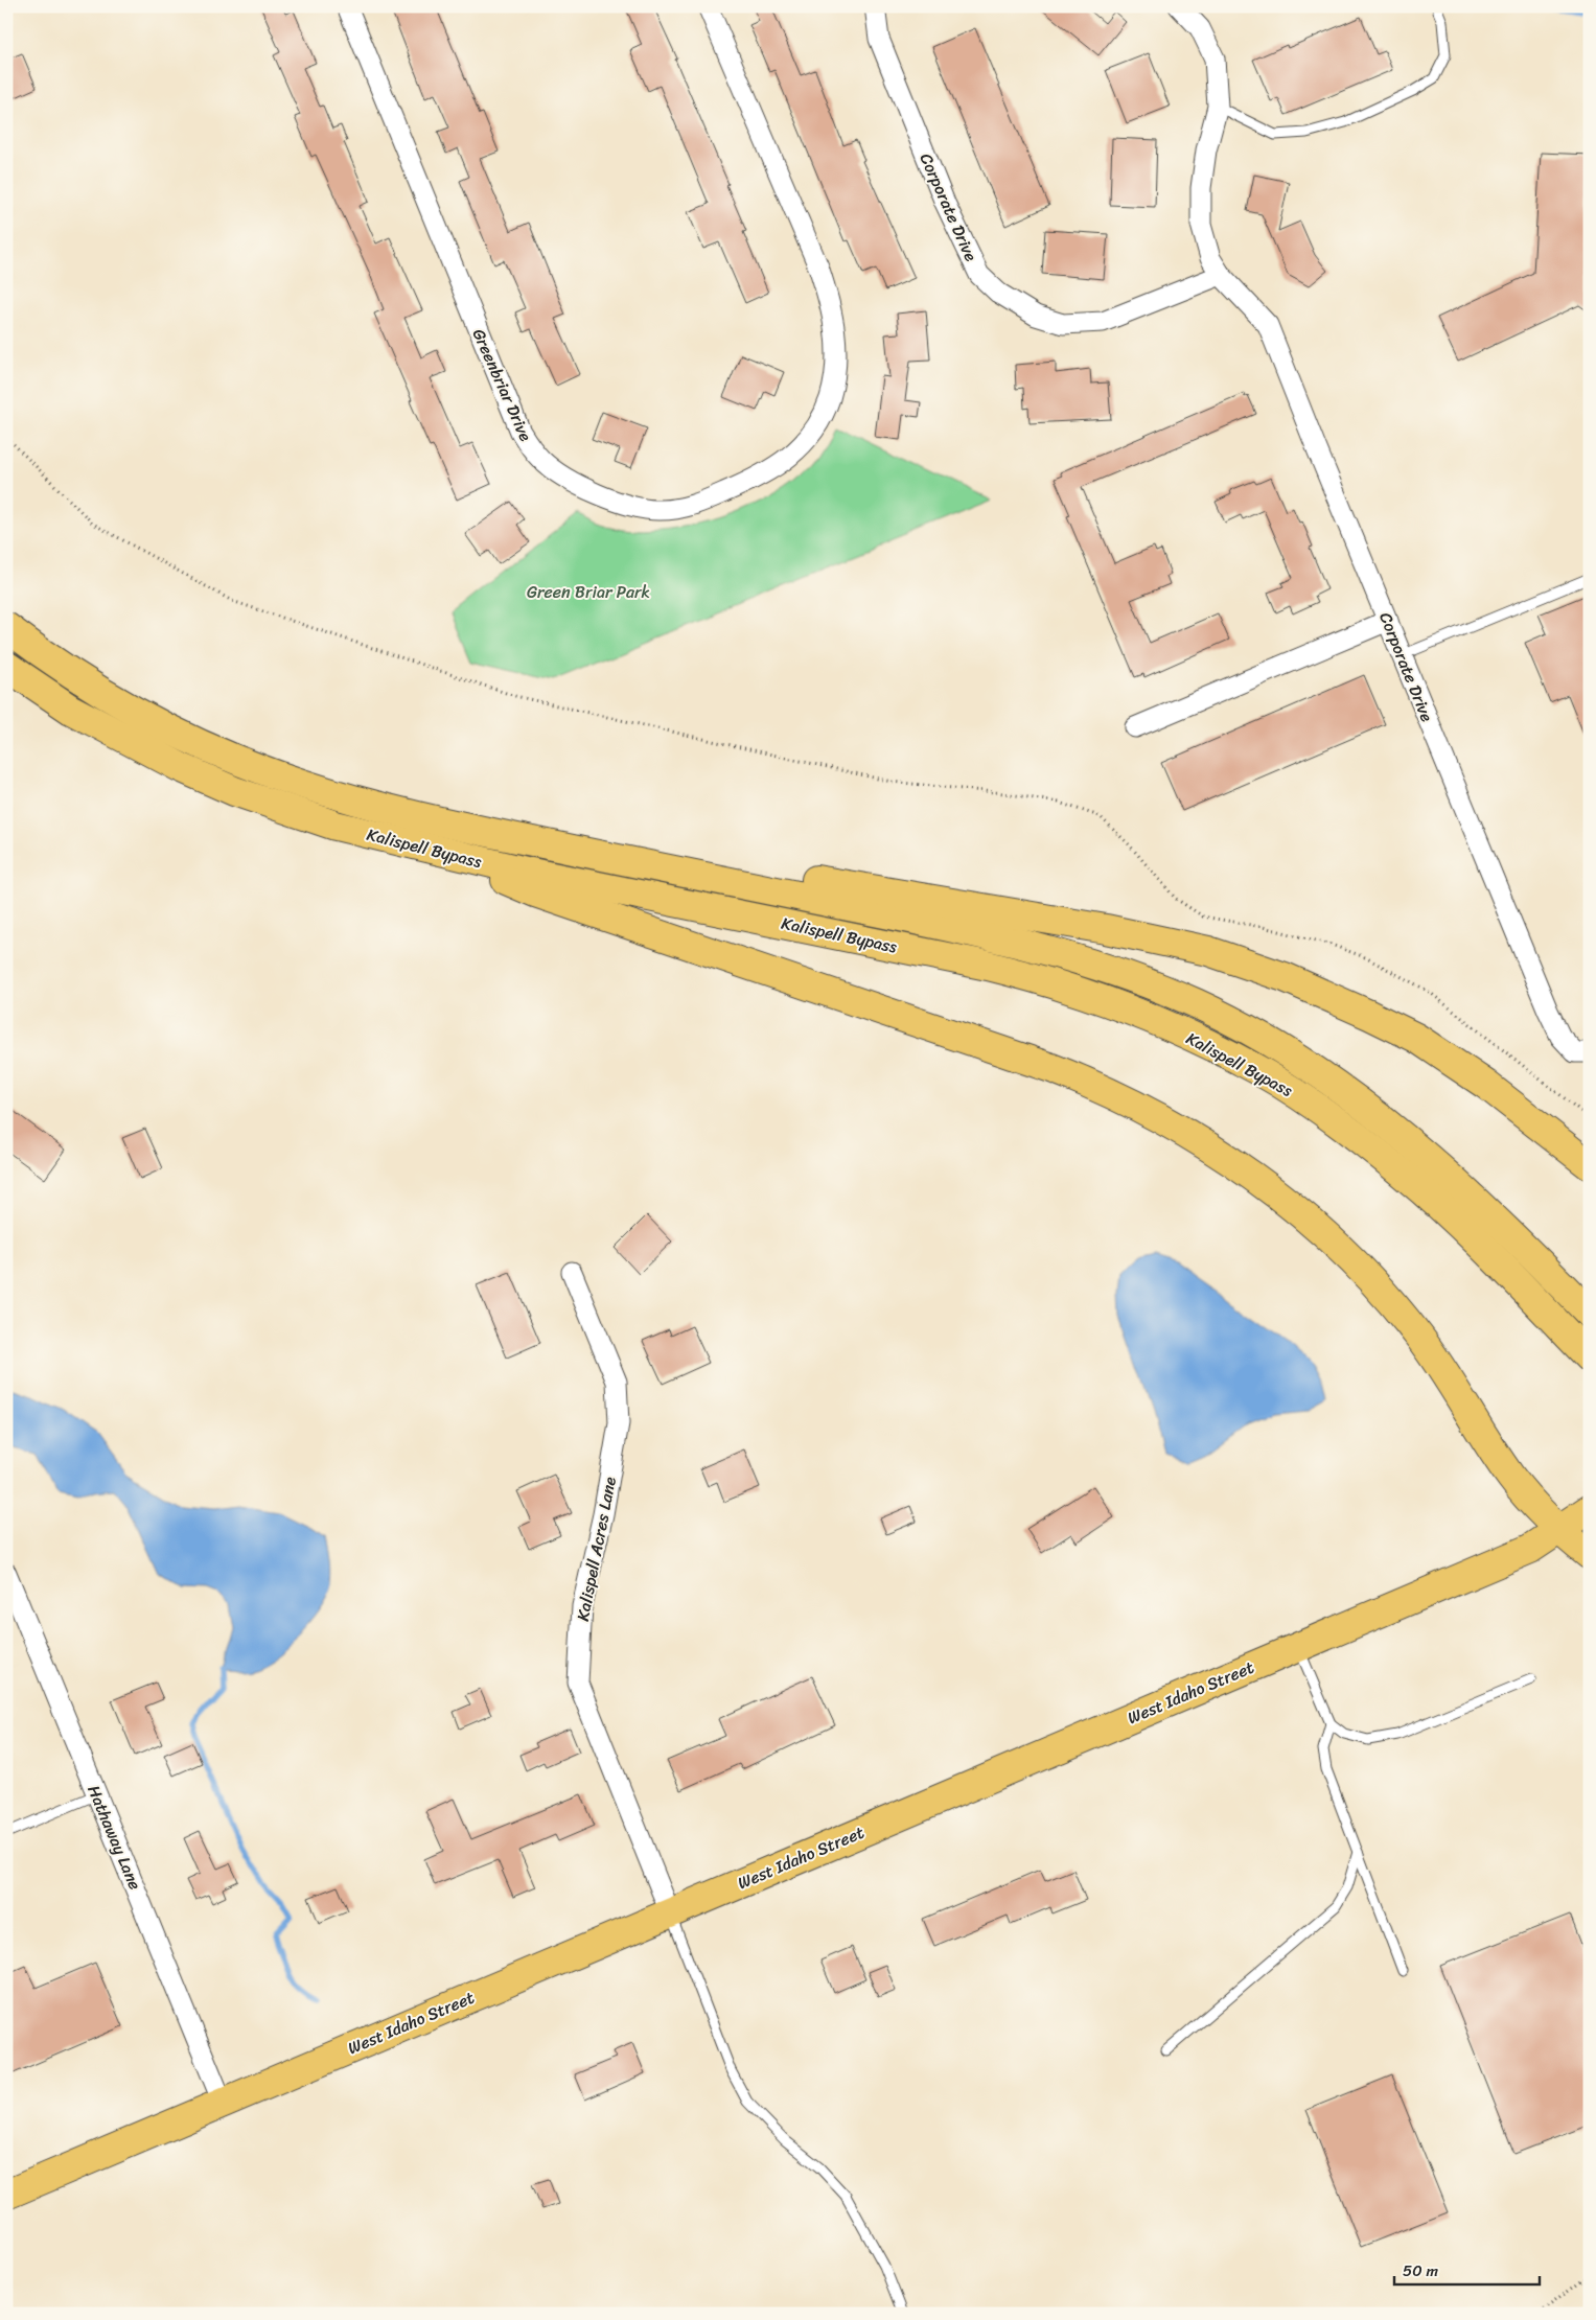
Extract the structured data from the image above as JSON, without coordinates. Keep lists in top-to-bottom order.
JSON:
{
  "streets": {
    "highway": ["Kalispell Bypass", "West Idaho Street"],
    "street": [
      "Corporate Drive",
      "Greenbriar Drive",
      "Kalispell Acres Lane",
      "Hathaway Lane"
    ]
  },
  "crossings": [
    ["Kalispell Acres Lane", "West Idaho Street"],
    ["West Idaho Street", "Hathaway Lane"]
  ],
  "parks": ["Green Briar Park"],
  "scale_bar": "50 m"
}
